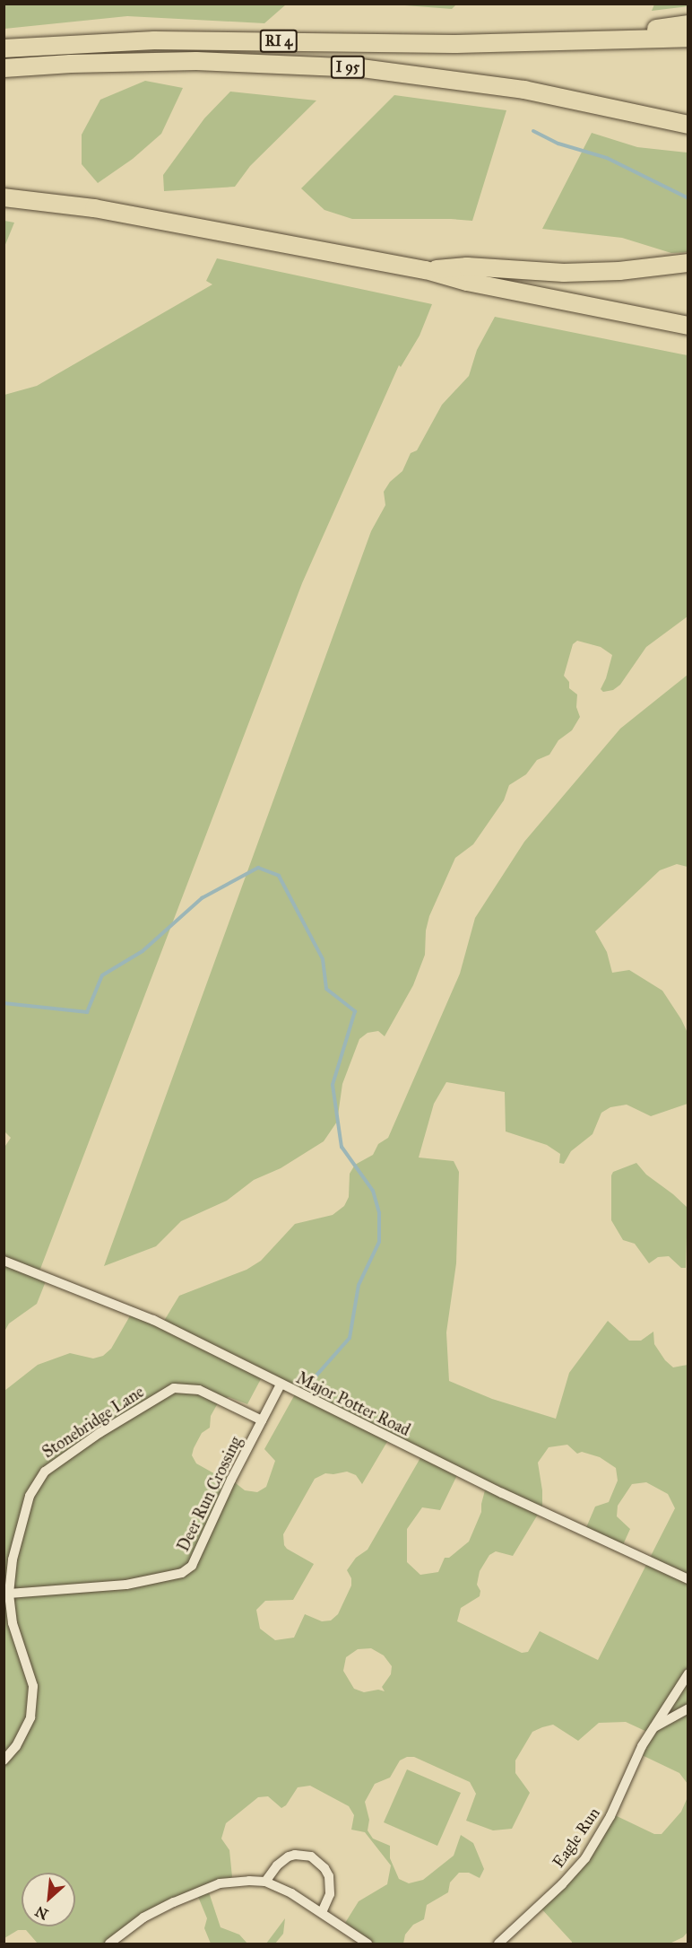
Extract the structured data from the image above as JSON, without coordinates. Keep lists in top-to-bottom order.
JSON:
{
  "streets": {
    "highway": ["RI 4", "I 95"],
    "street": [
      "Major Potter Road",
      "Stonebridge Lane",
      "Deer Run Crossing",
      "Eagle Run"
    ]
  },
  "crossings": [
    ["Major Potter Road", "Deer Run Crossing"],
    ["Stonebridge Lane", "Deer Run Crossing"]
  ],
  "north": "bottom left"
}
